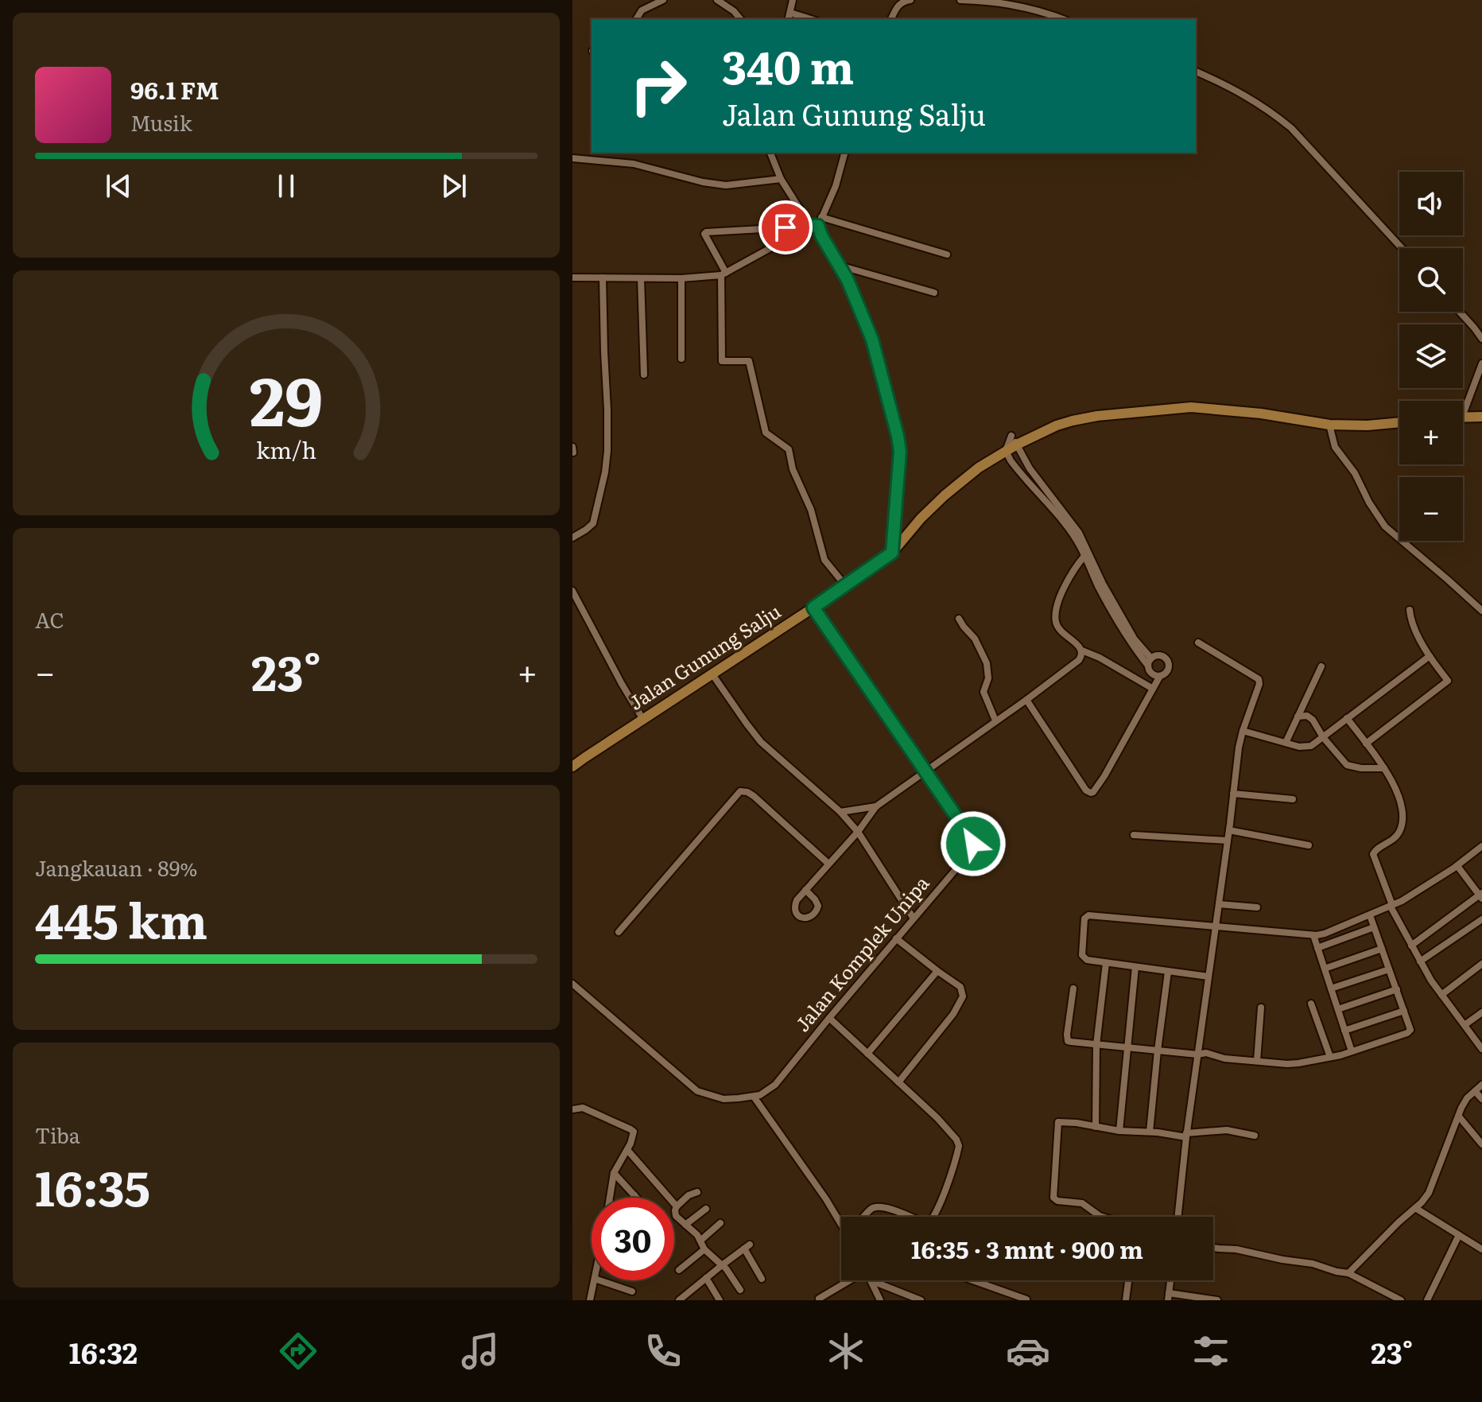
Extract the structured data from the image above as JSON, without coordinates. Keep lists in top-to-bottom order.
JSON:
{
  "streets": {
    "main road": ["Jalan Gunung Salju"],
    "street": ["Jalan Komplek Unipa"]
  },
  "crossings": [
    ["Jalan Gunung Salju", "Jalan Komplek Unipa"]
  ],
  "page": {
    "turn": ["340 m", "Jalan Gunung Salju"],
    "song": ["96.1 FM", "Musik"],
    "map_buttons": ["+", "−"],
    "tile": [
      "AC",
      ["Jangkauan · 89%", "445 km"],
      ["Tiba", "16:35"]
    ],
    "heat": ["−", "23°", "+"],
    "limit": "30",
    "trip": "16:35 · 3 mnt · 900 m",
    "tabs": ["16:32", "23°"],
    "gauge": ["29", "km/h"]
  }
}
